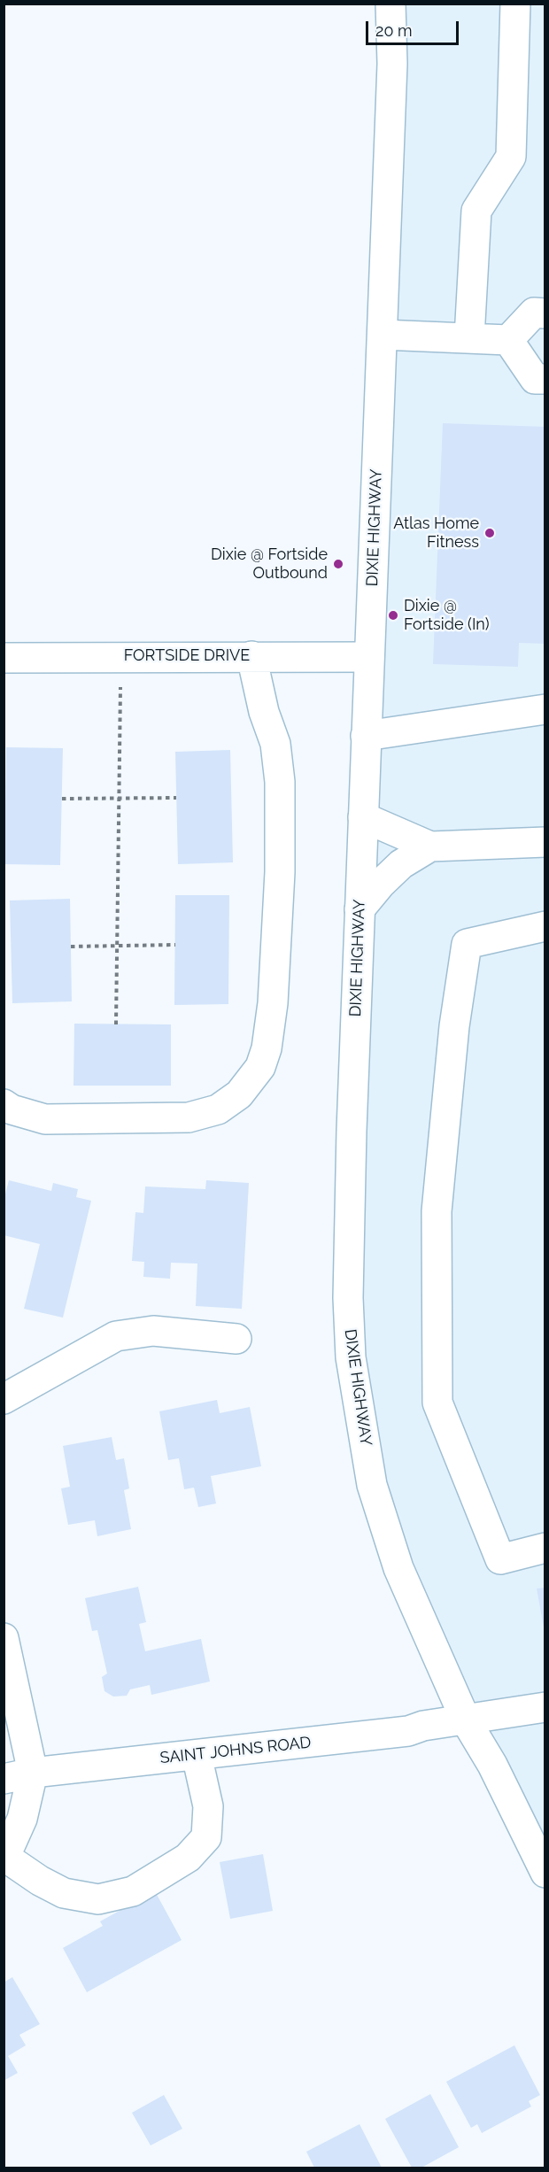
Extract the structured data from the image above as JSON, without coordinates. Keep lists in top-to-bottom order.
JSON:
{
  "streets": {
    "main road": ["DIXIE HIGHWAY", "FORTSIDE DRIVE", "SAINT JOHNS ROAD"]
  },
  "crossings": [
    ["DIXIE HIGHWAY", "FORTSIDE DRIVE"],
    ["DIXIE HIGHWAY", "SAINT JOHNS ROAD"]
  ],
  "places": ["Atlas Home Fitness", "Dixie @ Fortside Outbound", "Dixie @ Fortside (In)"],
  "scale_bar": "20 m"
}
